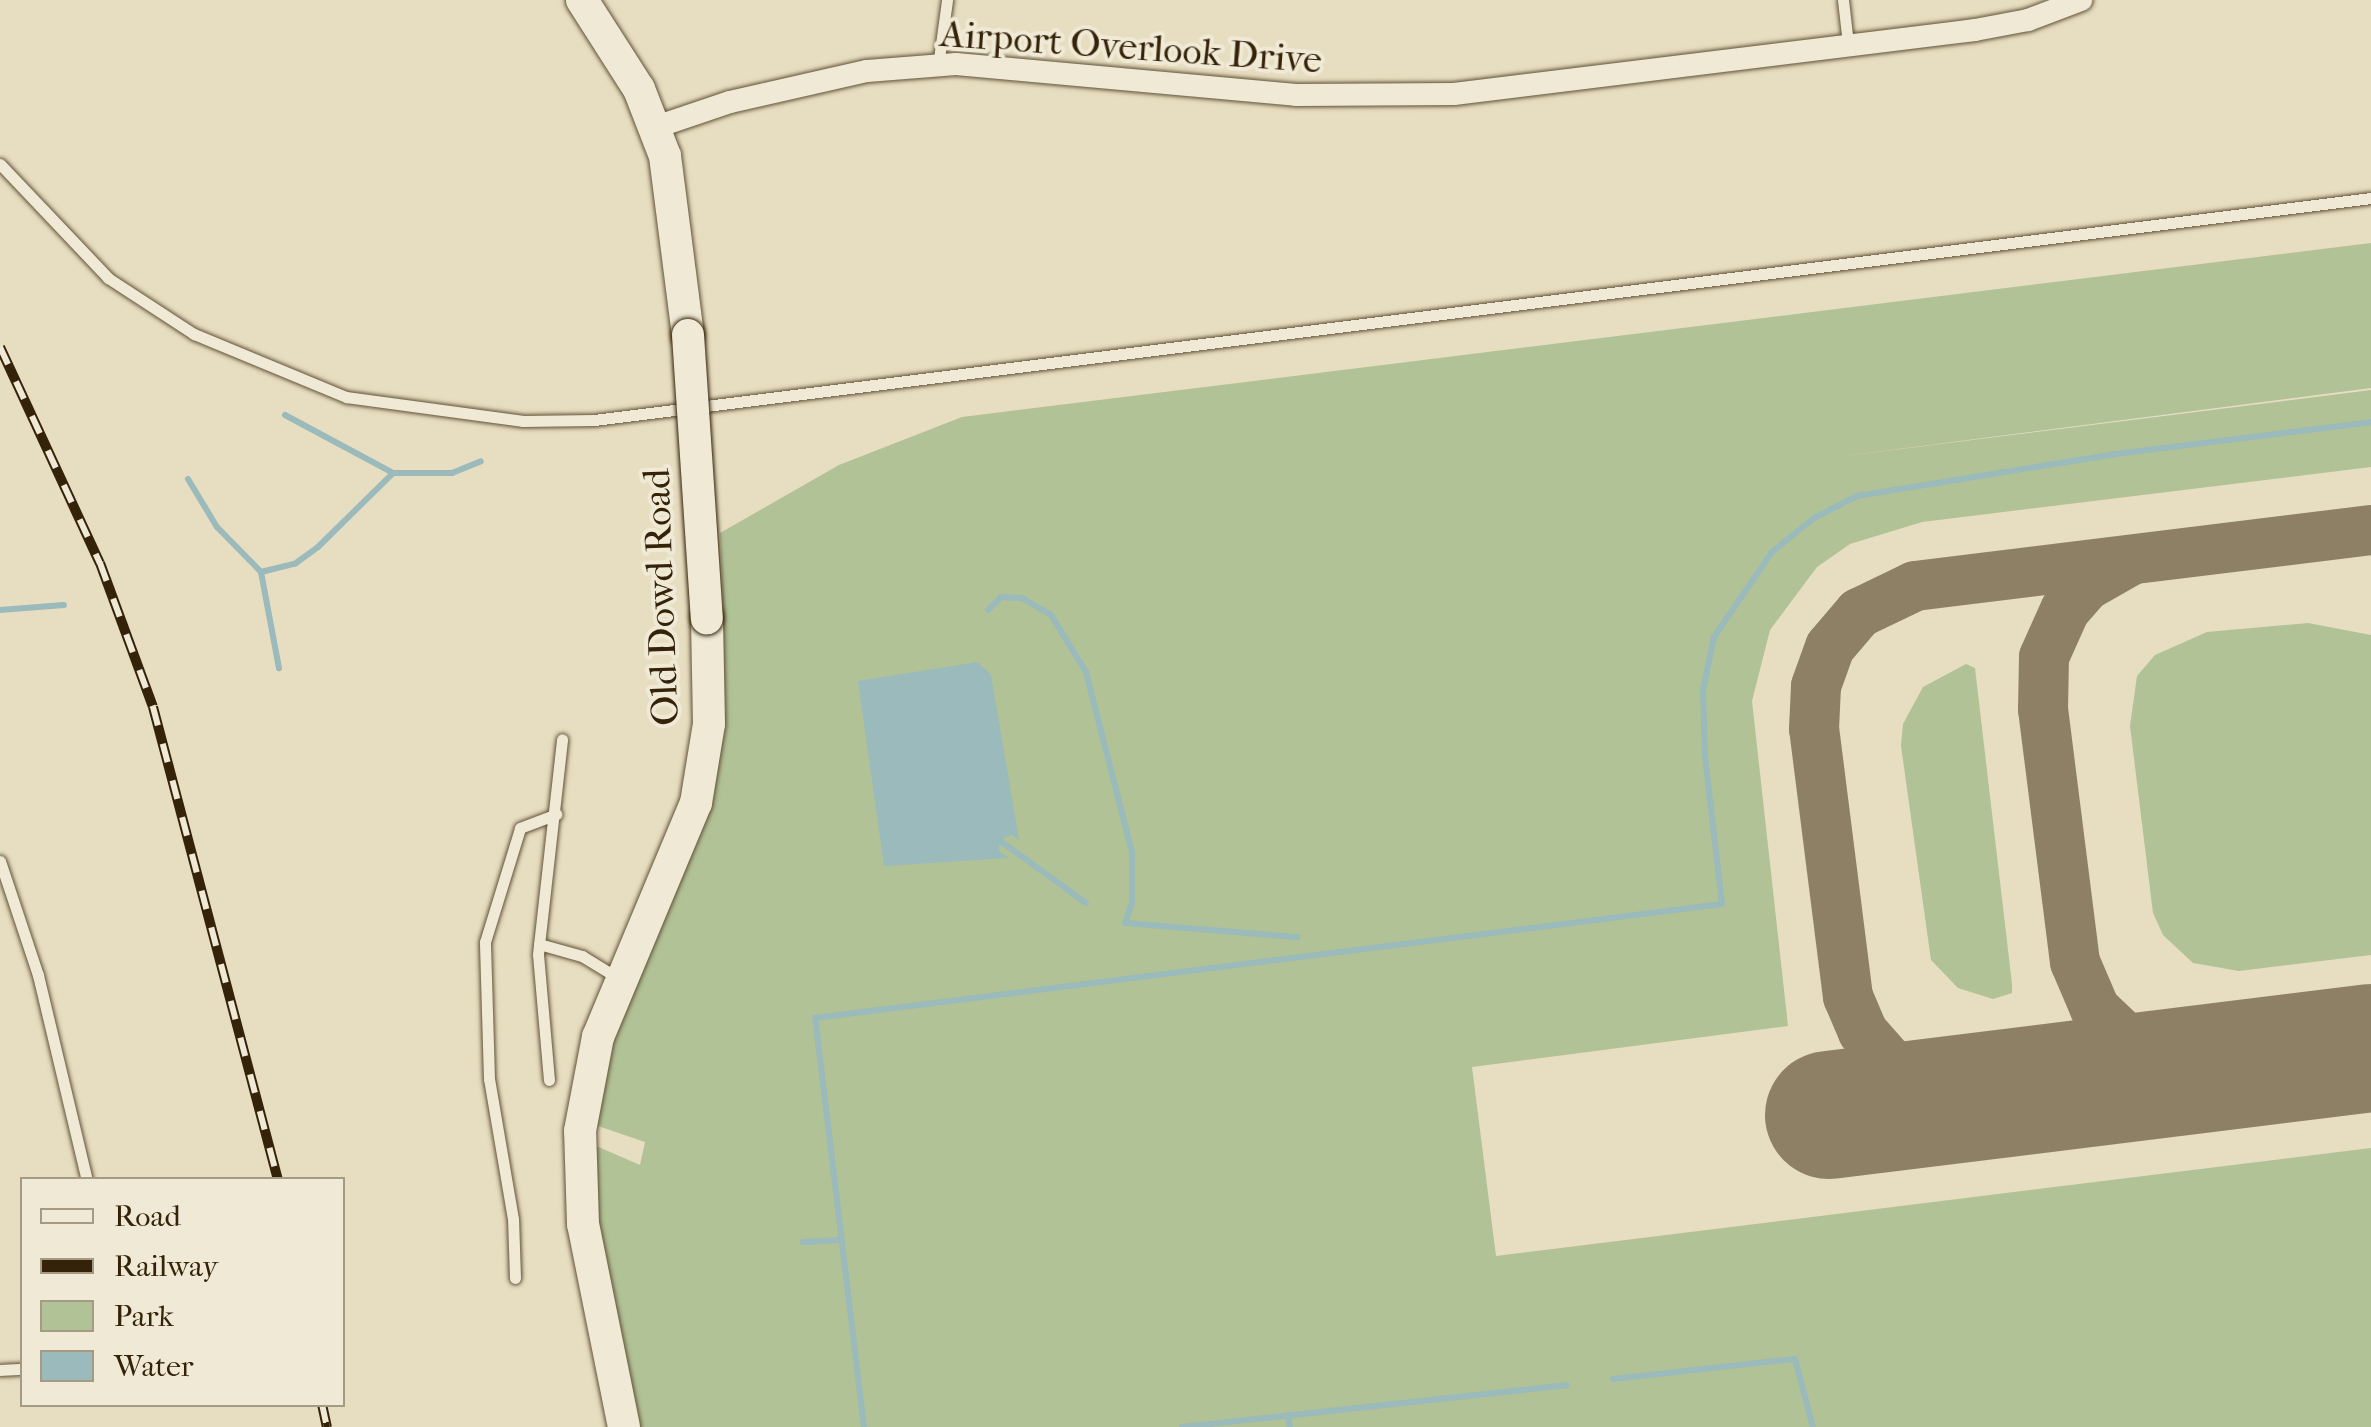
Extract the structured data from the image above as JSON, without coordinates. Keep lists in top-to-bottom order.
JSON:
{
  "streets": {
    "street": ["Airport Overlook Drive", "Old Dowd Road"]
  },
  "crossings": [
    ["Airport Overlook Drive", "Old Dowd Road"]
  ],
  "legend": [
    "Road",
    "Railway",
    "Park",
    "Water"
  ]
}
